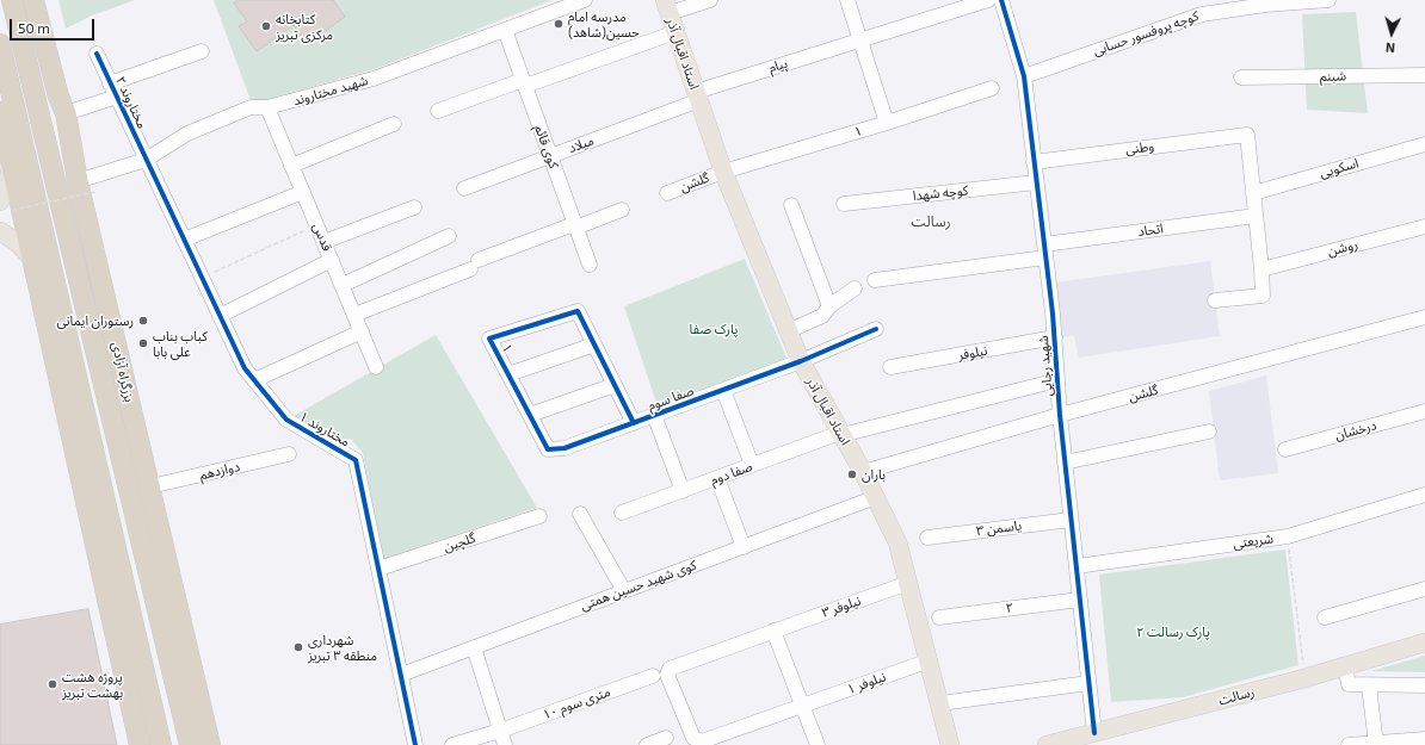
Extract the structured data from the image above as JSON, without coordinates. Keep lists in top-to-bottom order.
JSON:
{
  "streets": {
    "highway": ["بزرگراه آزادی"],
    "main road": ["استاد اقبال آذر", "رسالت"],
    "street": [
      "کوچه پروفسور حسابی",
      "پیام",
      "شبنم",
      "شهید مختاروند",
      "مختاروند ۲",
      "۱",
      "میلاد",
      "کوی قائم",
      "وطنی",
      "اسکویی",
      "گلشن",
      "کوچه شهدا",
      "اتحاد",
      "قدس",
      "روشن",
      "نیلوفر",
      "شهید رجایی",
      "صفا سوم",
      "مختاروند ۱",
      "درخشان",
      "دوازدهم",
      "صفا دوم",
      "یاسمن ۳",
      "شریعتی",
      "گلچین",
      "کوی شهید حسین همتی",
      "نیلوفر ۳",
      "۲",
      "نیلوفر ۱",
      "۱۰ متری سوم"
    ]
  },
  "crossings": [
    ["کوچه پروفسور حسابی", "شهید رجایی"],
    ["استاد اقبال آذر", "پیام"],
    ["استاد اقبال آذر", "۱"],
    ["استاد اقبال آذر", "میلاد"],
    ["استاد اقبال آذر", "گلشن"],
    ["استاد اقبال آذر", "صفا سوم"],
    ["استاد اقبال آذر", "صفا دوم"],
    ["استاد اقبال آذر", "کوی شهید حسین همتی"],
    ["استاد اقبال آذر", "نیلوفر ۳"],
    ["استاد اقبال آذر", "نیلوفر ۱"],
    ["پیام", "میلاد"],
    ["شهید مختاروند", "مختاروند ۲"],
    ["شهید مختاروند", "کوی قائم"],
    ["شهید مختاروند", "قدس"],
    ["شهید مختاروند", "بزرگراه آزادی"],
    ["شهید مختاروند", "مختاروند ۱"],
    ["مختاروند ۲", "مختاروند ۱"],
    ["۱", "گلشن"],
    ["۱", "صفا سوم"],
    ["میلاد", "کوی قائم"],
    ["وطنی", "اسکویی"],
    ["وطنی", "شهید رجایی"],
    ["گلشن", "شهید رجایی"],
    ["کوچه شهدا", "شهید رجایی"],
    ["اتحاد", "شهید رجایی"],
    ["نیلوفر", "شهید رجایی"],
    ["شهید رجایی", "صفا دوم"],
    ["شهید رجایی", "یاسمن ۳"],
    ["شهید رجایی", "شریعتی"],
    ["شهید رجایی", "۲"],
    ["شهید رجایی", "رسالت"],
    ["بزرگراه آزادی", "دوازدهم"],
    ["مختاروند ۱", "گلچین"],
    ["مختاروند ۱", "کوی شهید حسین همتی"],
    ["نیلوفر ۳", "نیلوفر ۱"]
  ],
  "districts": ["رسالت"],
  "parks": ["پارک صفا", "پارک رسالت ۲"],
  "places": [
    "مدرسه امام حسین(شاهد)",
    "کتابخانه مرکزى تبریز",
    "رستوران ایمانی",
    "کباب بناب علی بابا",
    "باران",
    "شهرداری منطقه ۳ تبریز",
    "پروژه هشت بهشت تبریز"
  ],
  "scale_bar": "50 m",
  "north": "bottom"
}
